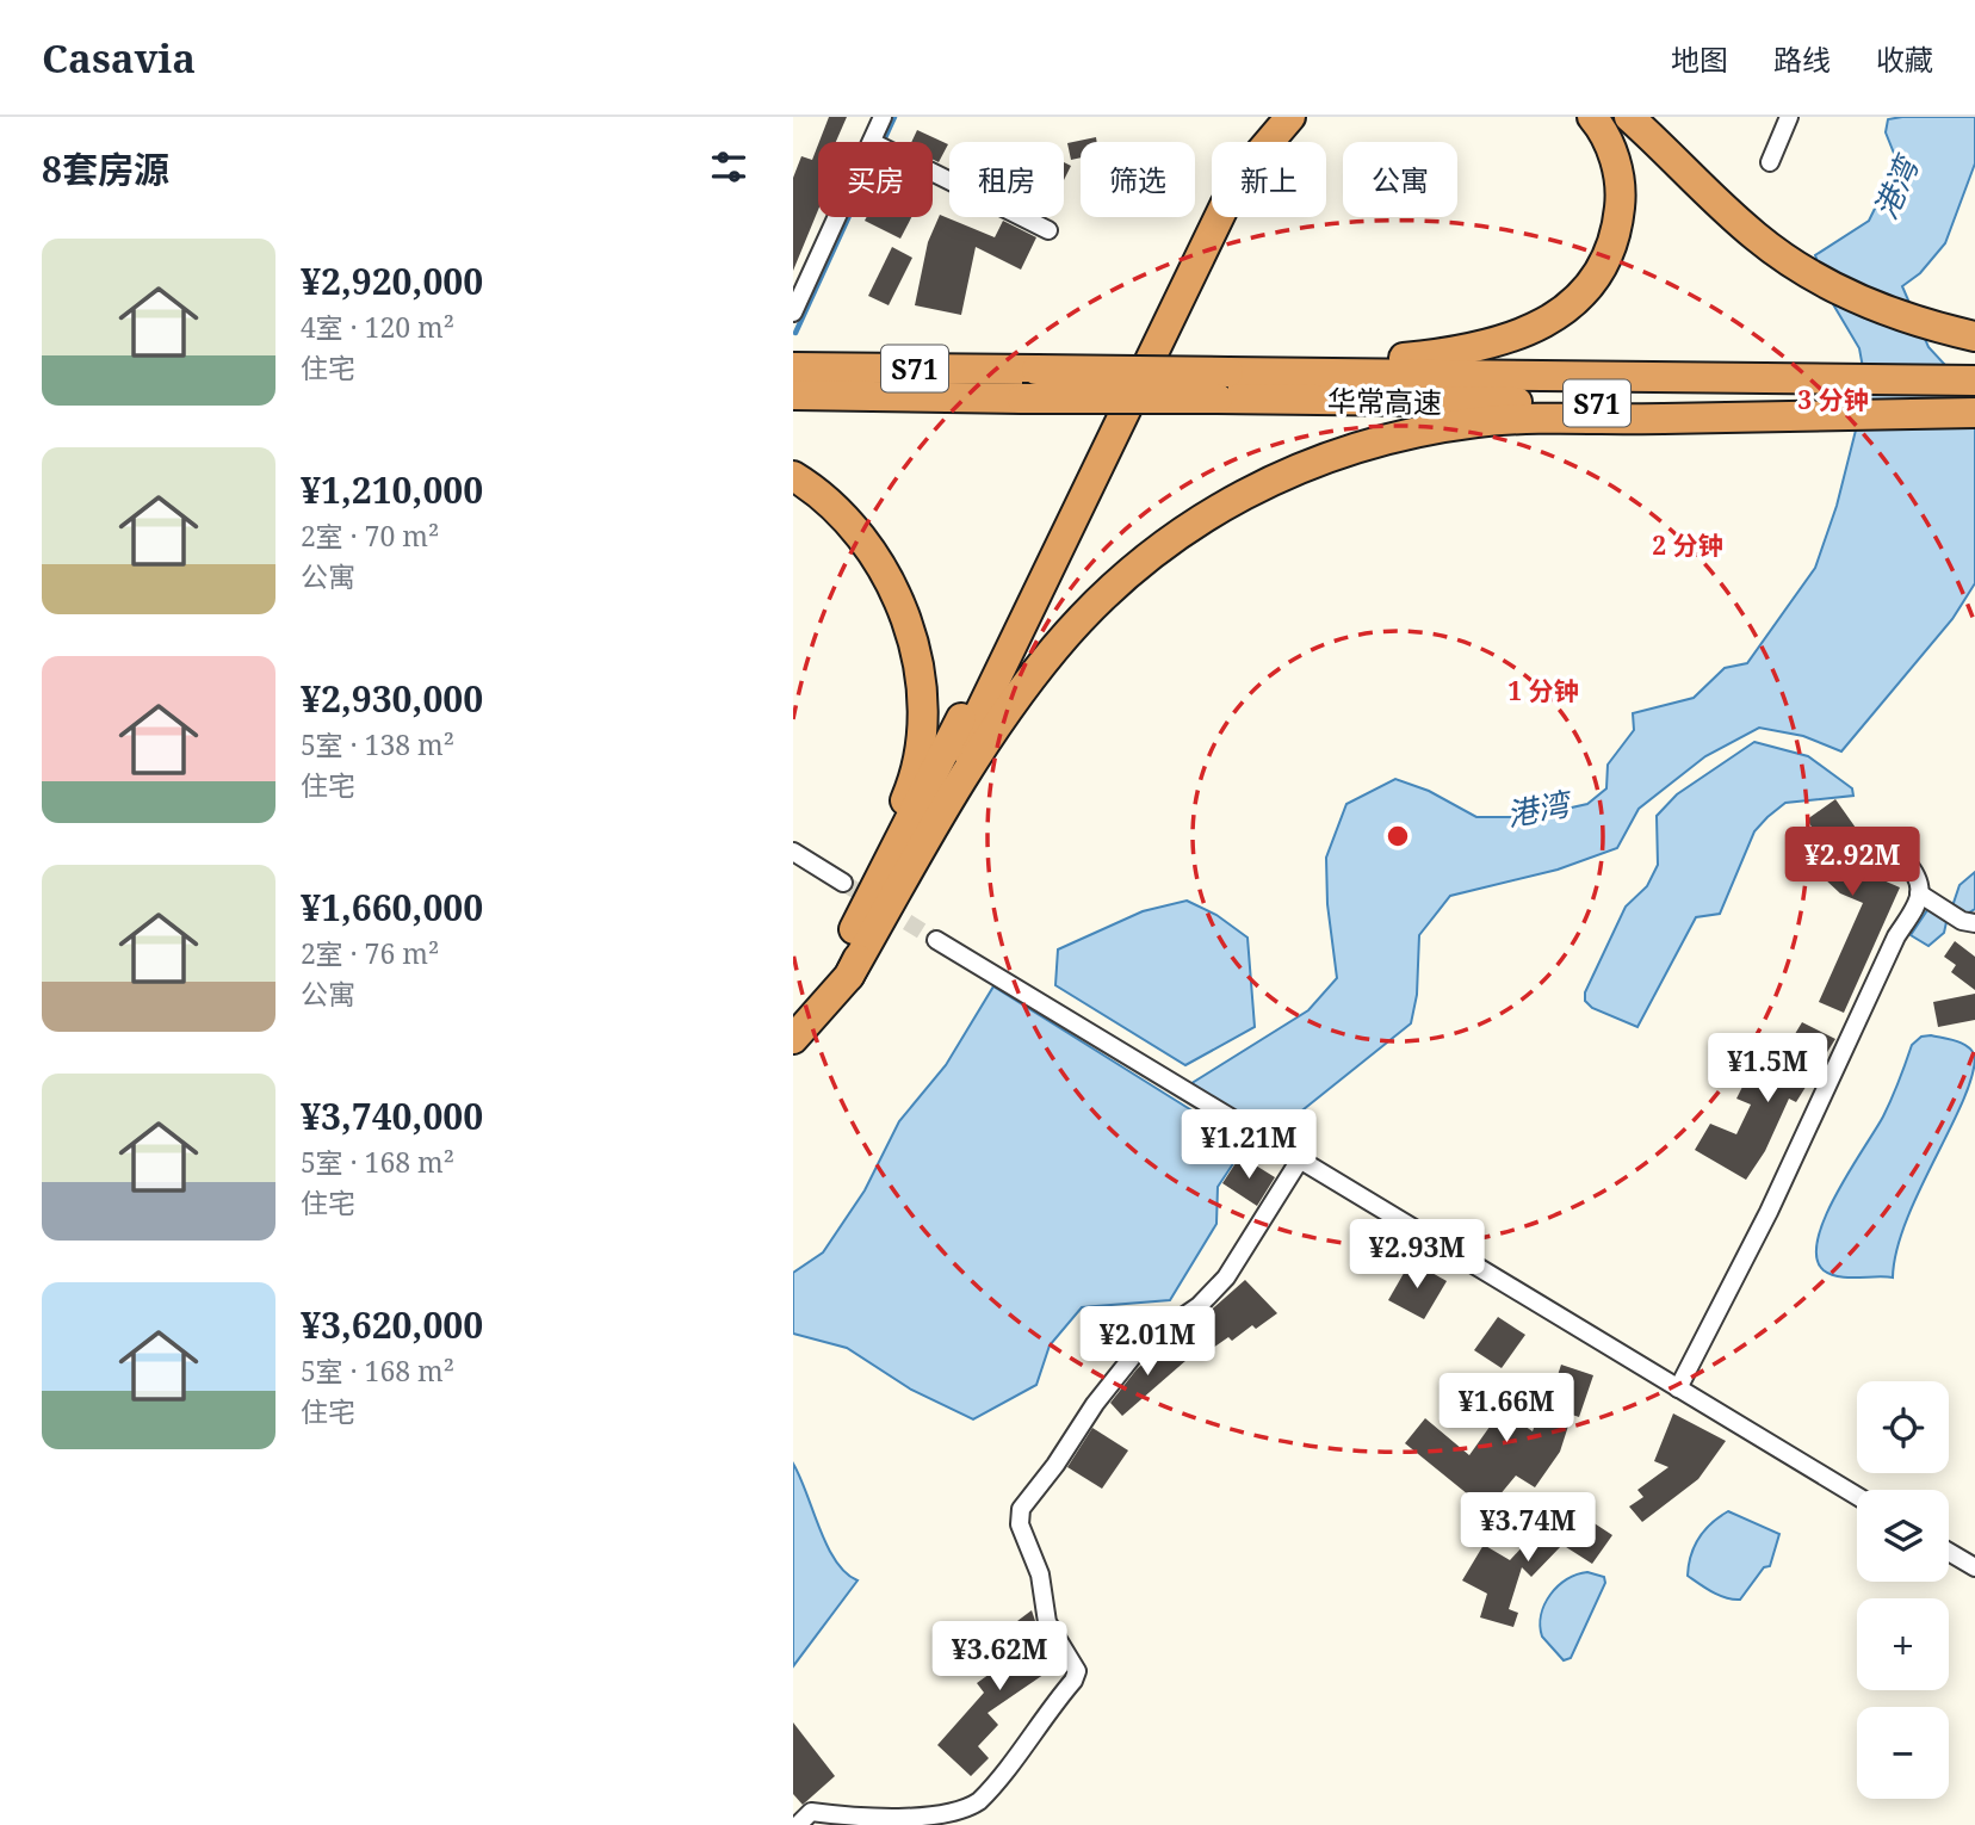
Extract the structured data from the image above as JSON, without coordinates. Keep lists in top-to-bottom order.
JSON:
{
  "streets": {
    "highway": ["S71", "华常高速"]
  },
  "water": ["港湾"],
  "page": {
    "header": "Casavia",
    "nav": ["地图", "路线", "收藏"],
    "heading": "8套房源",
    "chip": [
      "买房",
      "租房",
      "筛选",
      "新上",
      "公寓"
    ],
    "list": [
      {
        "name": "¥2,920,000",
        "note": "4室 · 120 m² · 住宅"
      },
      {
        "name": "¥1,210,000",
        "note": "2室 · 70 m² · 公寓"
      },
      {
        "name": "¥2,930,000",
        "note": "5室 · 138 m² · 住宅"
      },
      {
        "name": "¥1,660,000",
        "note": "2室 · 76 m² · 公寓"
      },
      {
        "name": "¥3,740,000",
        "note": "5室 · 168 m² · 住宅"
      },
      {
        "name": "¥3,620,000",
        "note": "5室 · 168 m² · 住宅"
      }
    ],
    "price": [
      "¥2.92M",
      "¥1.5M",
      "¥1.21M",
      "¥2.93M",
      "¥2.01M",
      "¥1.66M",
      "¥3.74M",
      "¥3.62M"
    ],
    "map_buttons": ["+", "−"]
  },
  "rings": ["3 分钟", "2 分钟", "1 分钟"]
}
